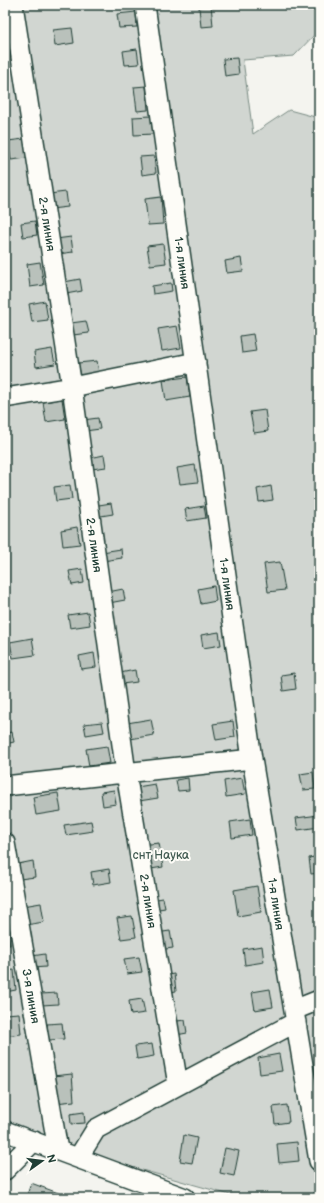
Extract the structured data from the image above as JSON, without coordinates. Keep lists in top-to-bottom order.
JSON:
{
  "streets": {
    "street": ["2-я линия", "1-я линия", "3-я линия"]
  },
  "parks": ["снт Наука"],
  "north": "right"
}
